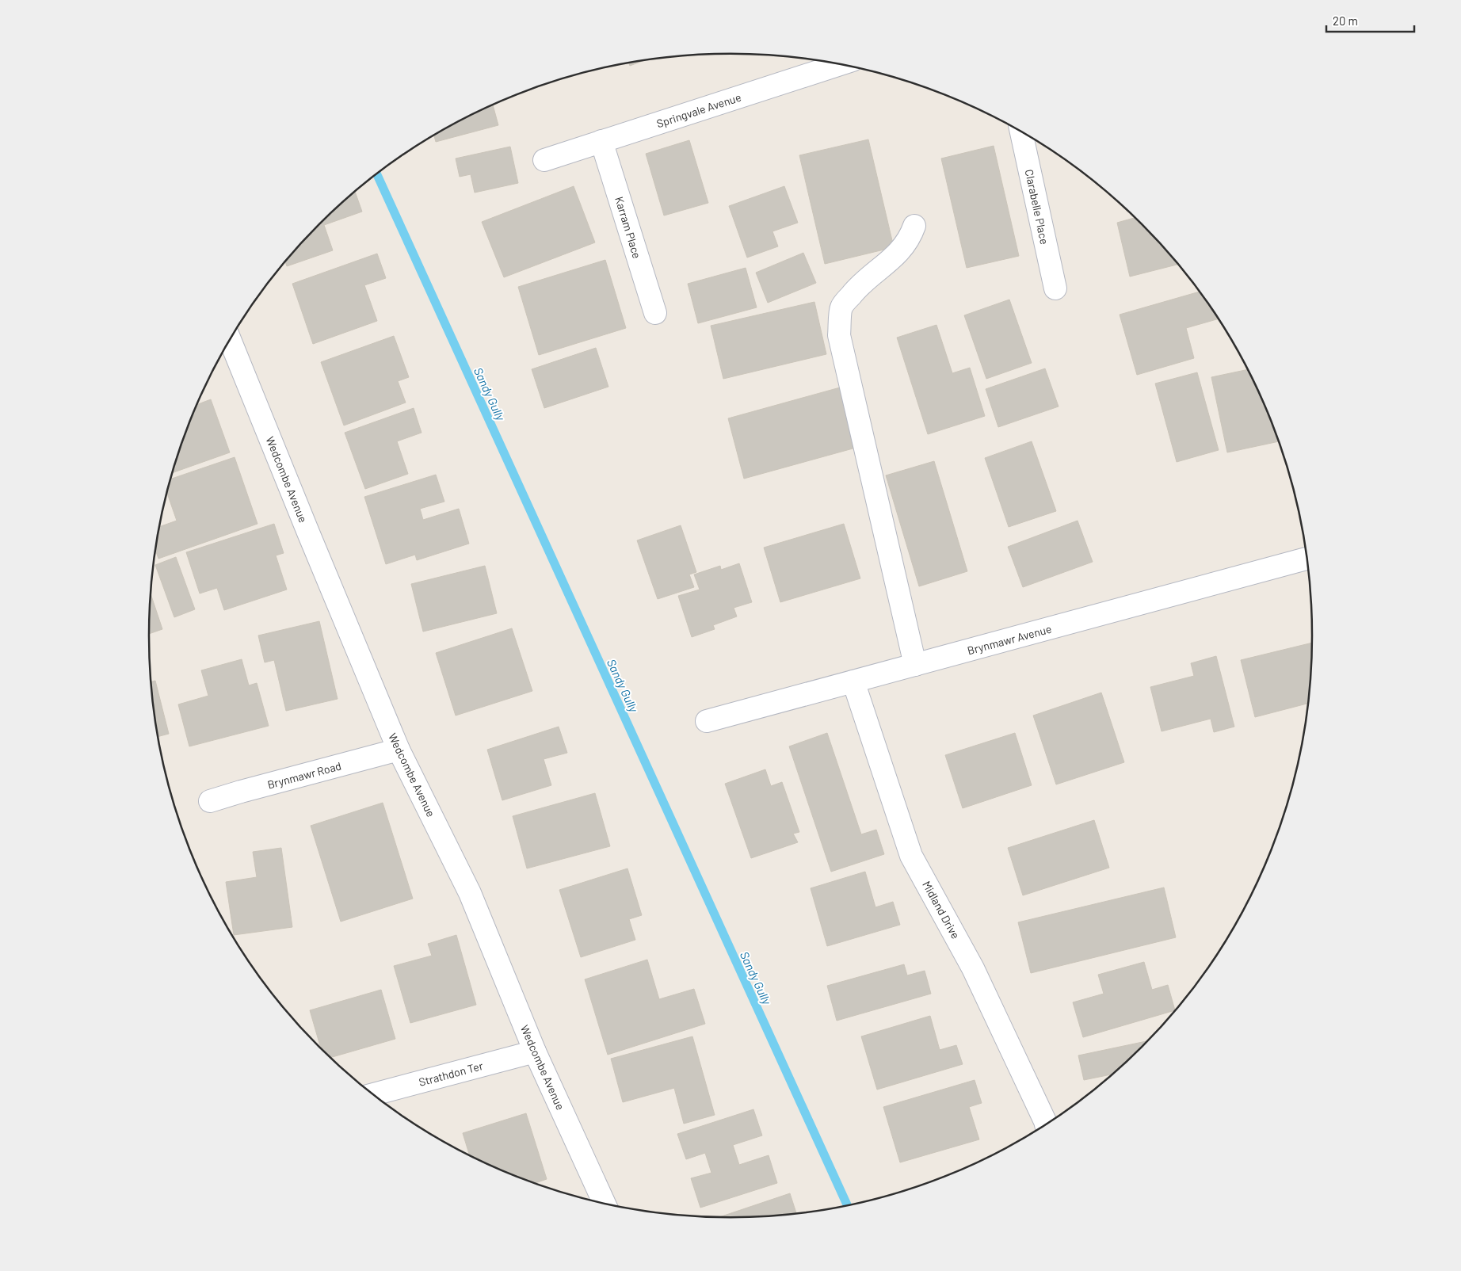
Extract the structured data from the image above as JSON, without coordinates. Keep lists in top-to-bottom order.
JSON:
{
  "streets": {
    "street": [
      "Springvale Avenue",
      "Clarabelle Place",
      "Karram Place",
      "Wedcombe Avenue",
      "Brynmawr Avenue",
      "Brynmawr Road",
      "Midland Drive",
      "Strathdon Ter"
    ]
  },
  "crossings": [
    ["Springvale Avenue", "Karram Place"],
    ["Wedcombe Avenue", "Brynmawr Road"],
    ["Wedcombe Avenue", "Strathdon Ter"],
    ["Brynmawr Avenue", "Midland Drive"]
  ],
  "water": ["Sandy Gully"],
  "scale_bar": "20 m"
}
